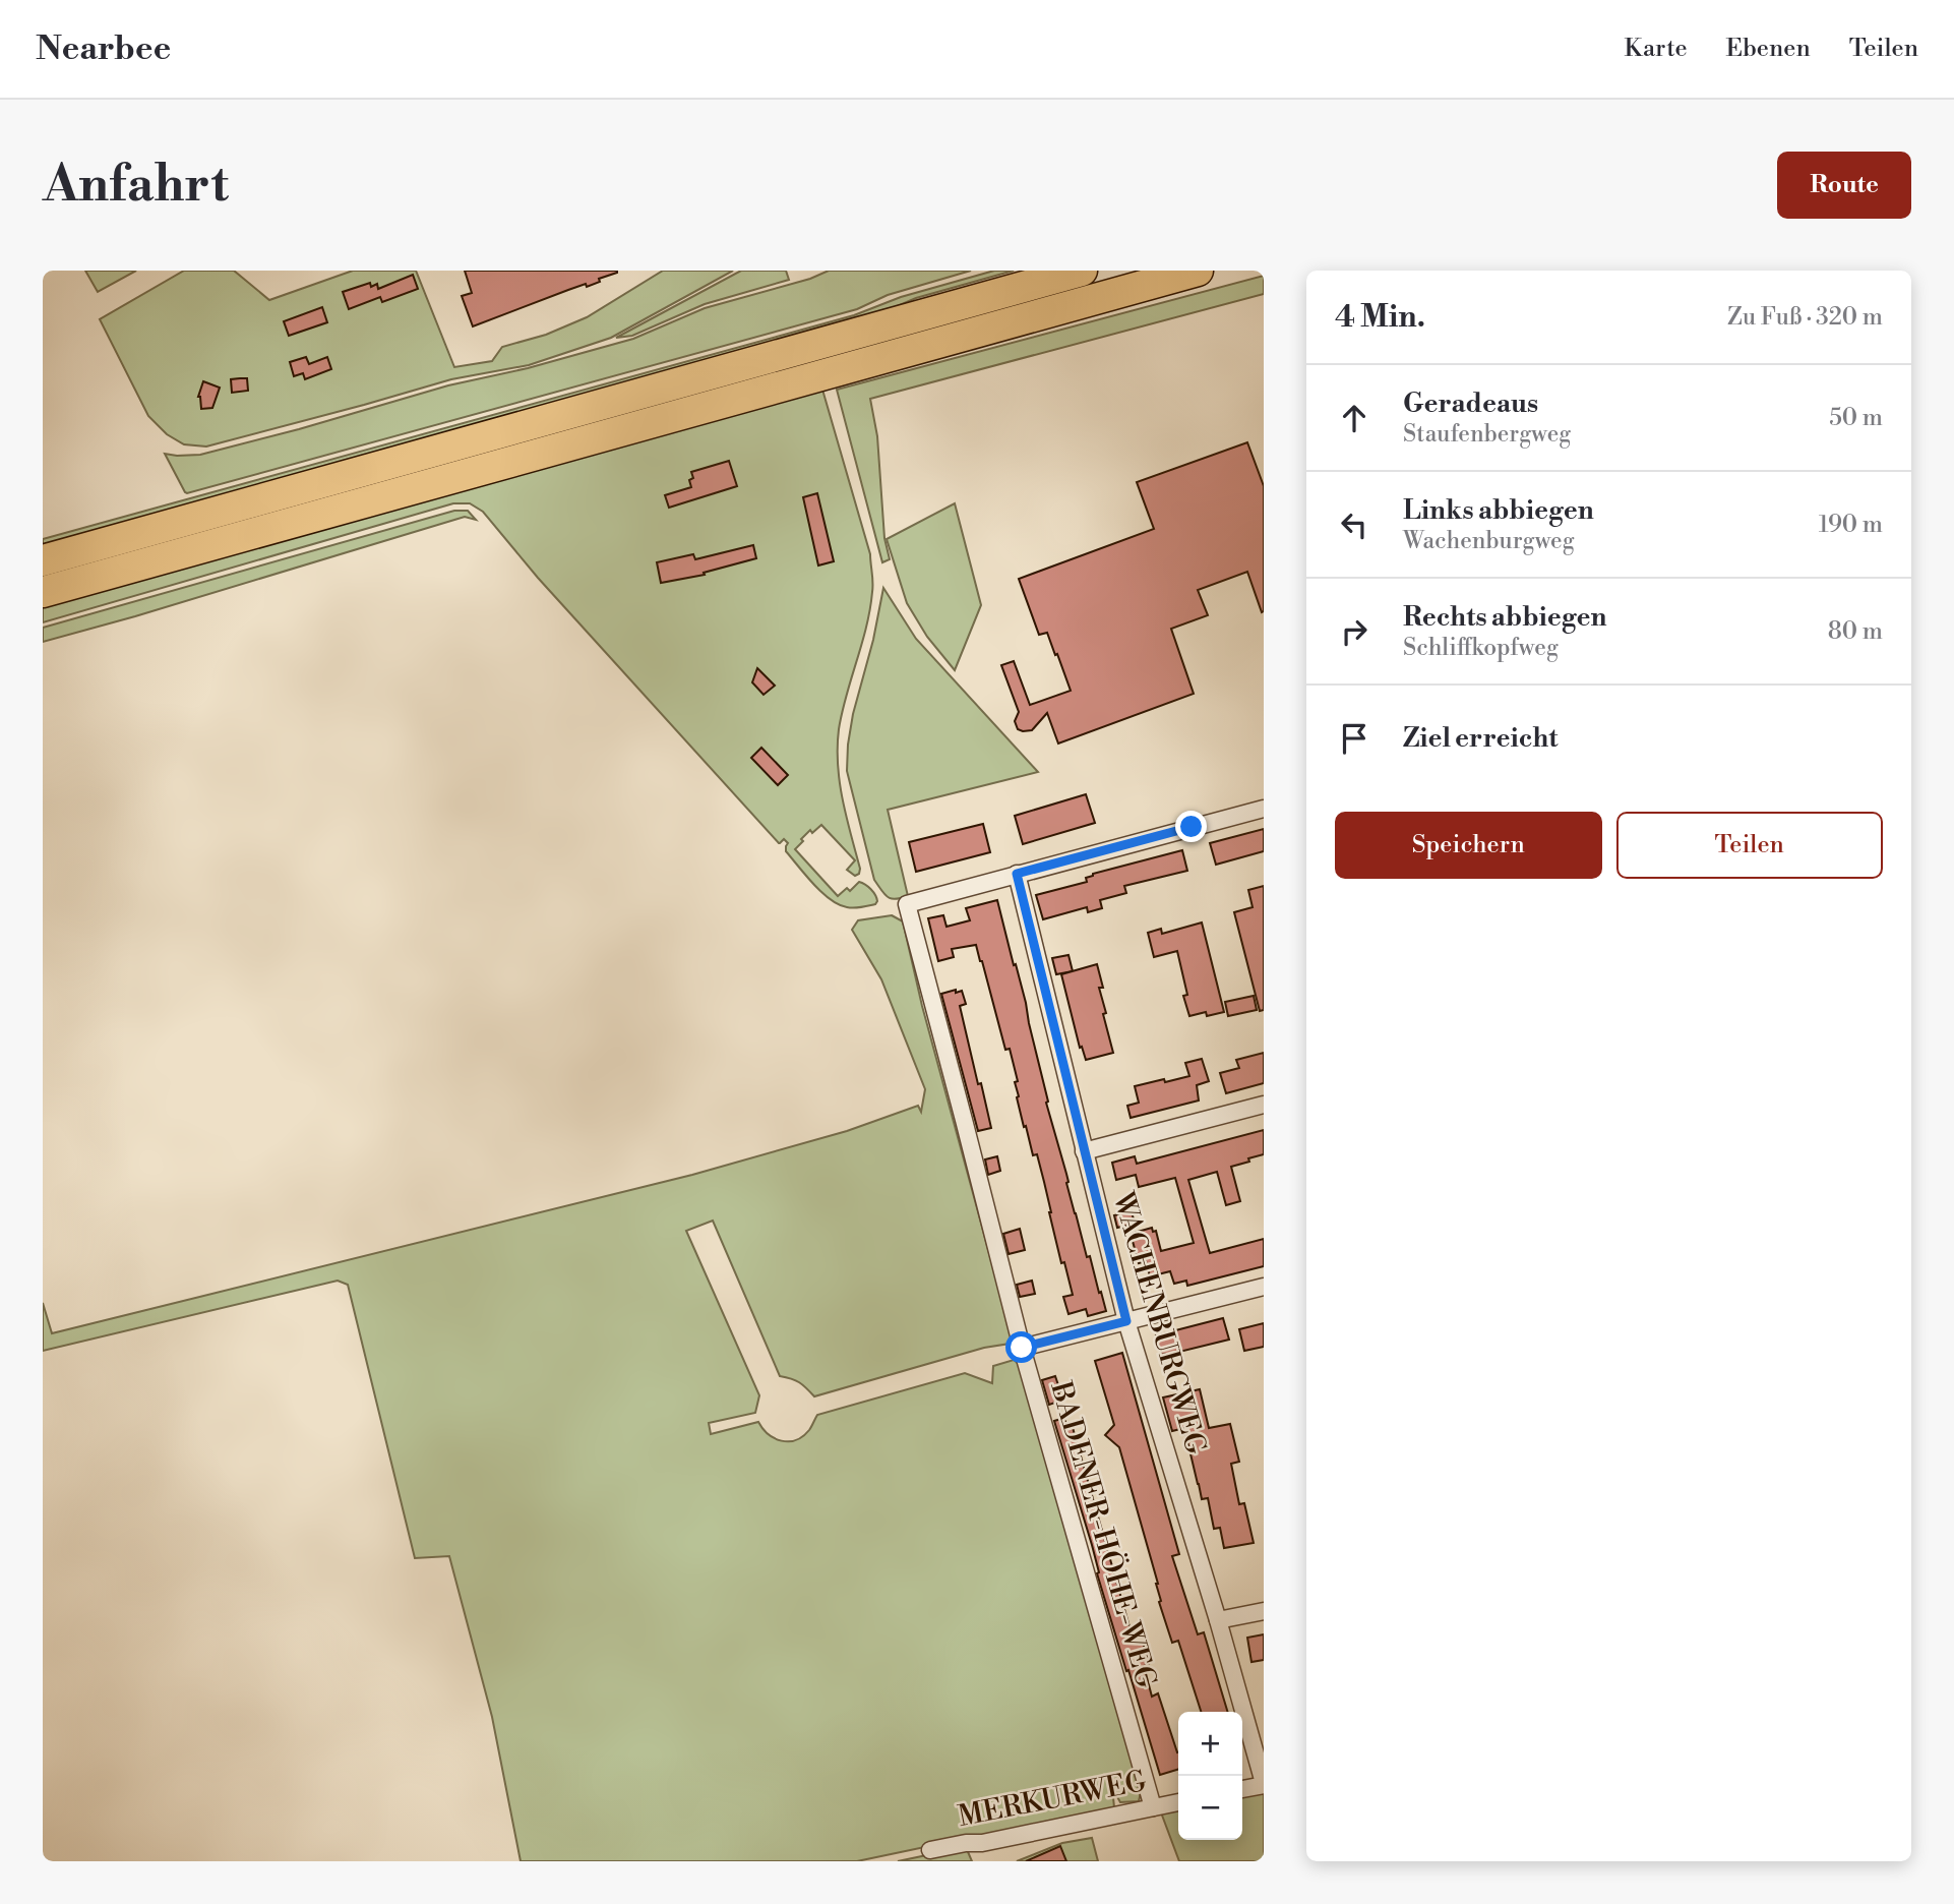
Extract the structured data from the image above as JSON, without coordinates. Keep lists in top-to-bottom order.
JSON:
{
  "streets": {
    "street": ["WACHENBURGWEG", "BADENER-HÖHE-WEG", "MERKURWEG"]
  },
  "crossings": [
    ["WACHENBURGWEG", "BADENER-HÖHE-WEG"],
    ["BADENER-HÖHE-WEG", "MERKURWEG"]
  ],
  "page": {
    "header": "Nearbee",
    "nav": ["Karte", "Ebenen", "Teilen"],
    "buttons": [
      "Route",
      ["Speichern", "Teilen"]
    ],
    "title": "Anfahrt",
    "heading": ["4 Min.", "Zu Fuß · 320 m"],
    "list": [
      ["Geradeaus", "Staufenbergweg", "50 m"],
      ["Links abbiegen", "Wachenburgweg", "190 m"],
      ["Rechts abbiegen", "Schliffkopfweg", "80 m"],
      "Ziel erreicht"
    ],
    "map_buttons": ["+", "−"]
  }
}
